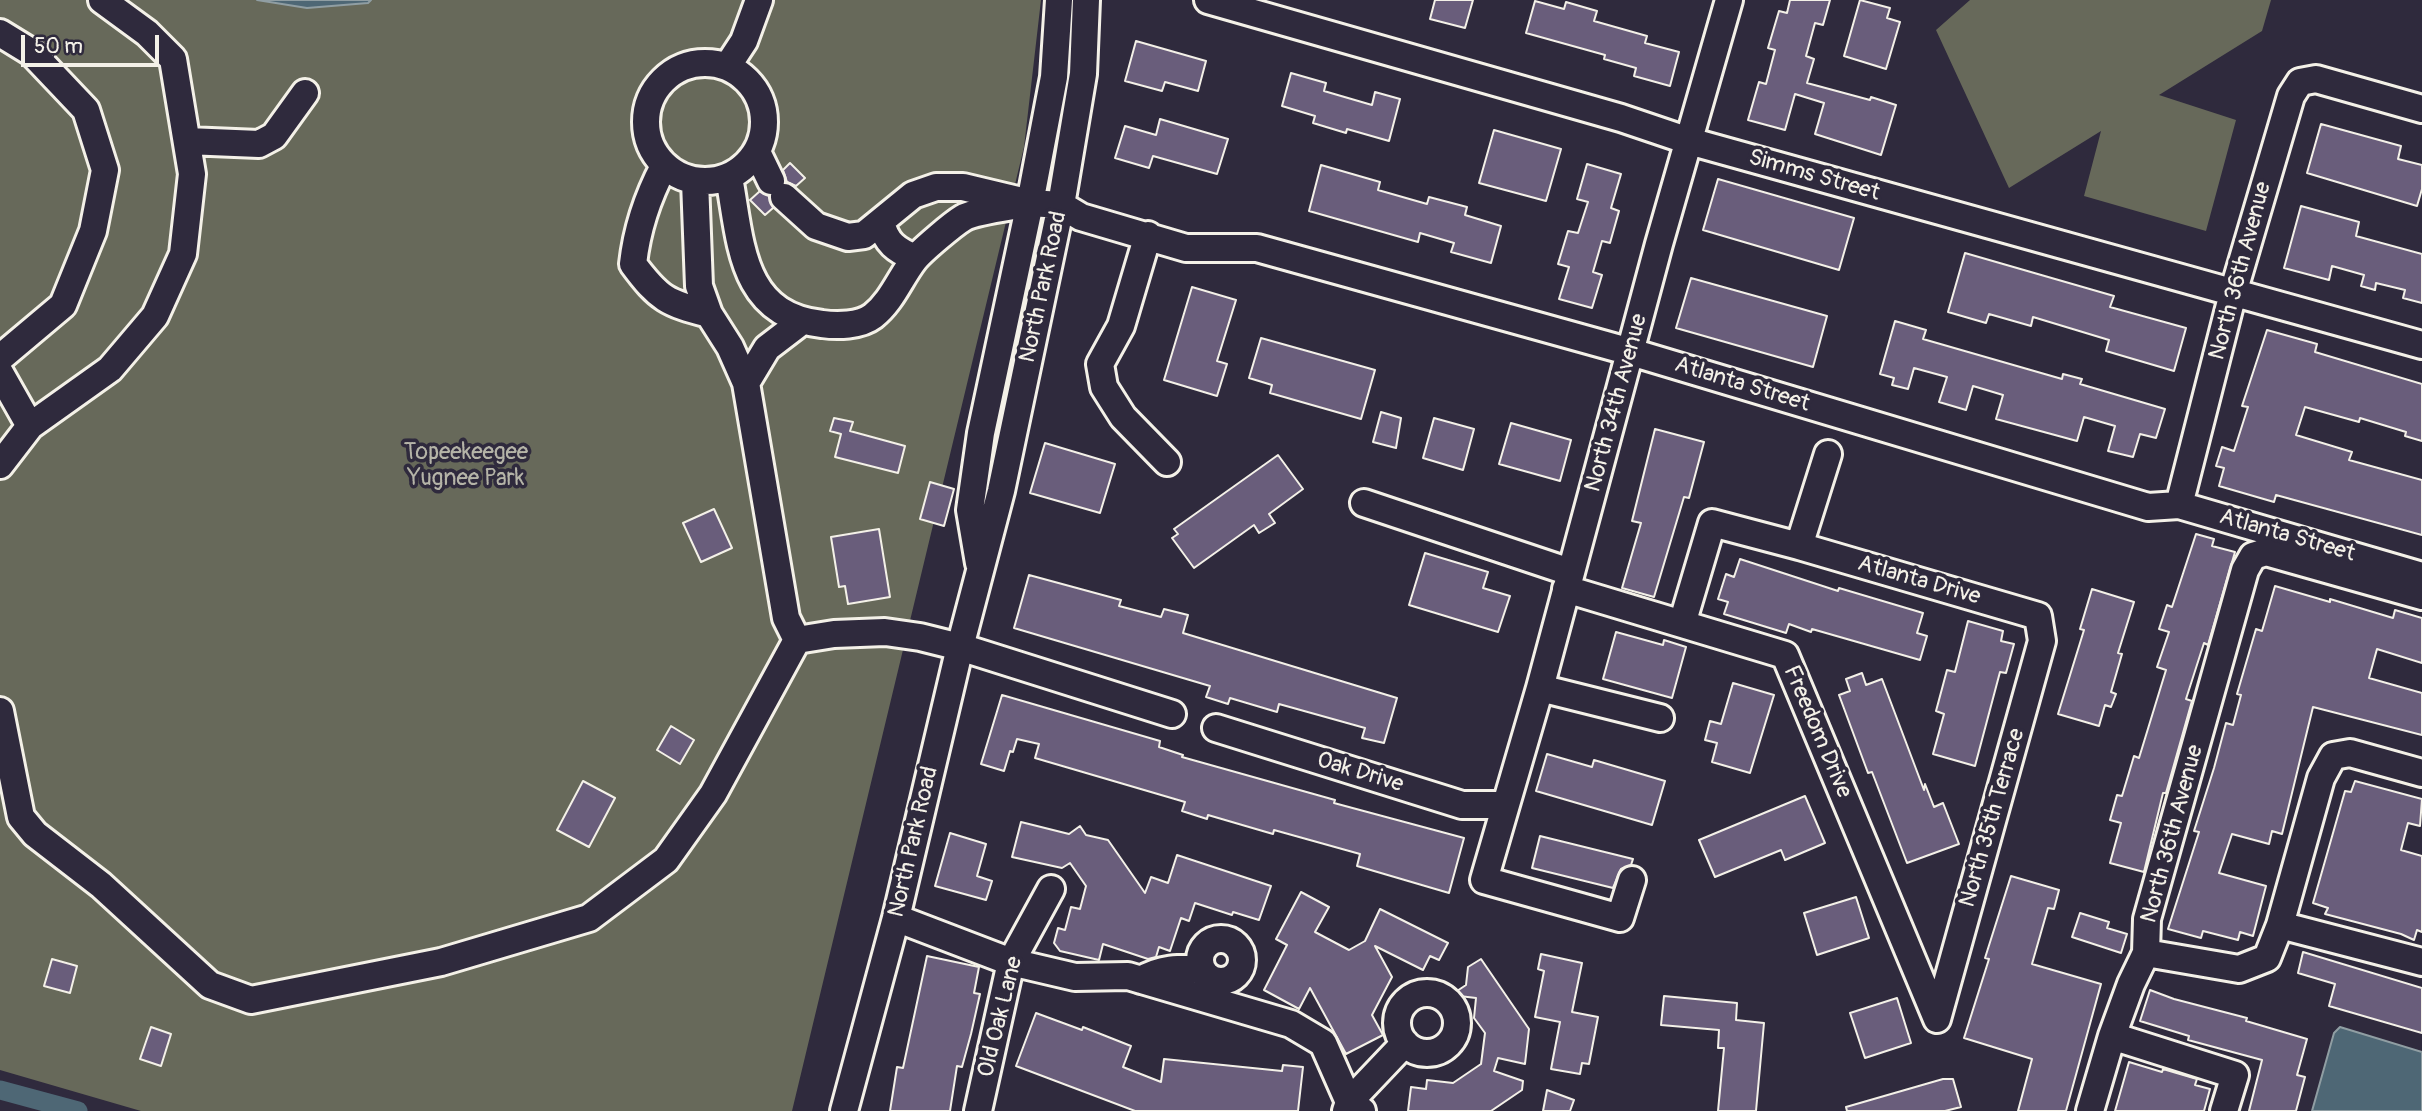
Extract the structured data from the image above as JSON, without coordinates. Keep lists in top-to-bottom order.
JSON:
{
  "streets": {
    "street": [
      "Simms Street",
      "North 36th Avenue",
      "North Park Road",
      "Atlanta Street",
      "North 34th Avenue",
      "Atlanta Drive",
      "Freedom Drive",
      "Oak Drive",
      "North 35th Terrace",
      "Old Oak Lane"
    ]
  },
  "crossings": [
    ["Simms Street", "North 36th Avenue"],
    ["Simms Street", "North 34th Avenue"],
    ["North 36th Avenue", "Atlanta Street"],
    ["North Park Road", "Atlanta Street"],
    ["Atlanta Street", "North 34th Avenue"],
    ["North 34th Avenue", "Freedom Drive"],
    ["North 34th Avenue", "Oak Drive"],
    ["Atlanta Drive", "Freedom Drive"],
    ["Atlanta Drive", "North 35th Terrace"],
    ["Freedom Drive", "North 35th Terrace"]
  ],
  "parks": ["Topeekeegee Yugnee Park"],
  "scale_bar": "50 m"
}
